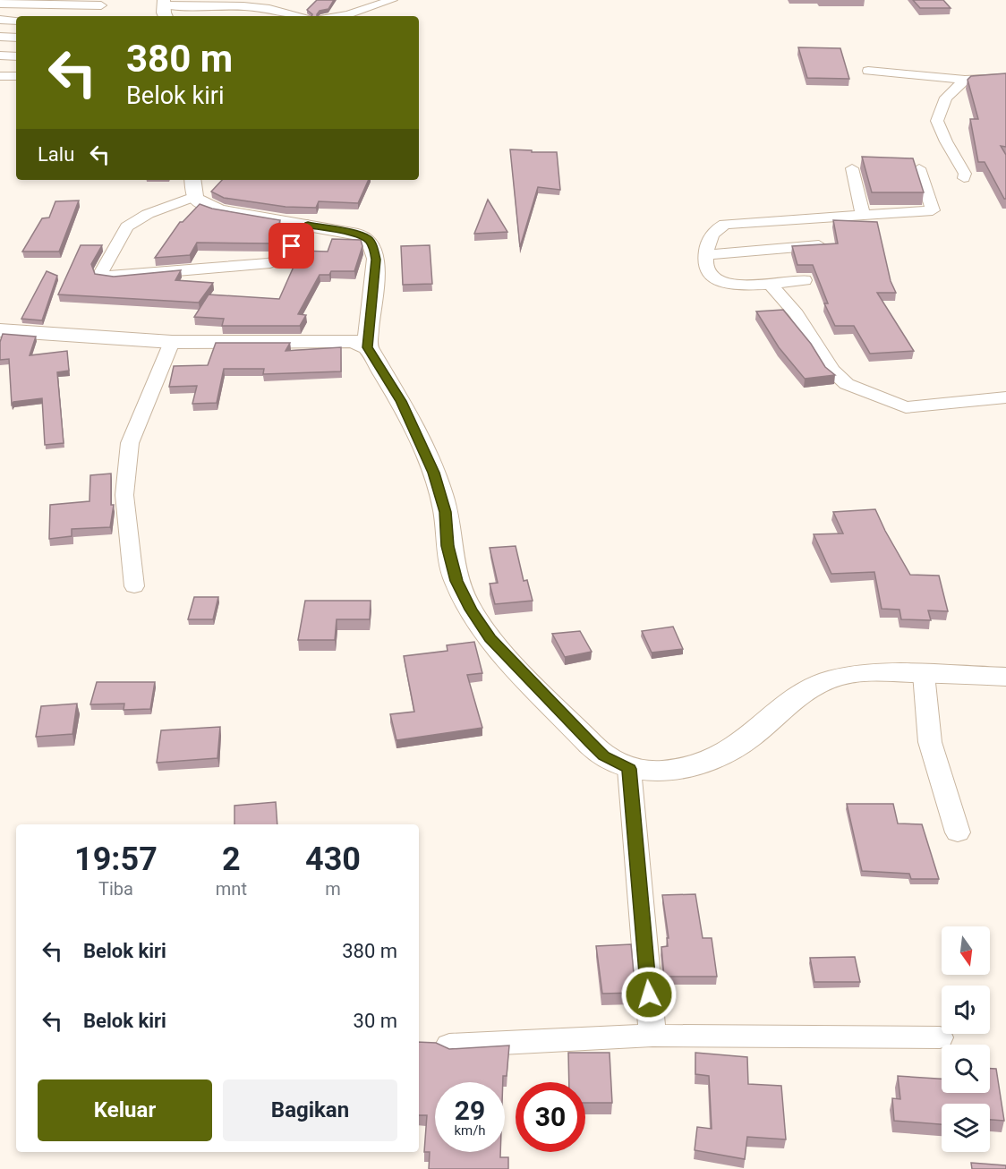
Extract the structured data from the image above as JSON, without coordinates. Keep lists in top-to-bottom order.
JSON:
{
  "north": "bottom",
  "page": {
    "turn": ["380 m", "Belok kiri"],
    "then": "Lalu",
    "eta": [
      "19:57",
      "Tiba",
      "2",
      "mnt",
      "430",
      "m"
    ],
    "list": [
      {
        "name": "Belok kiri",
        "value": "380 m"
      },
      {
        "name": "Belok kiri",
        "value": "30 m"
      }
    ],
    "buttons": ["Keluar", "Bagikan"],
    "speed": "29 km/h",
    "limit": "30"
  }
}
